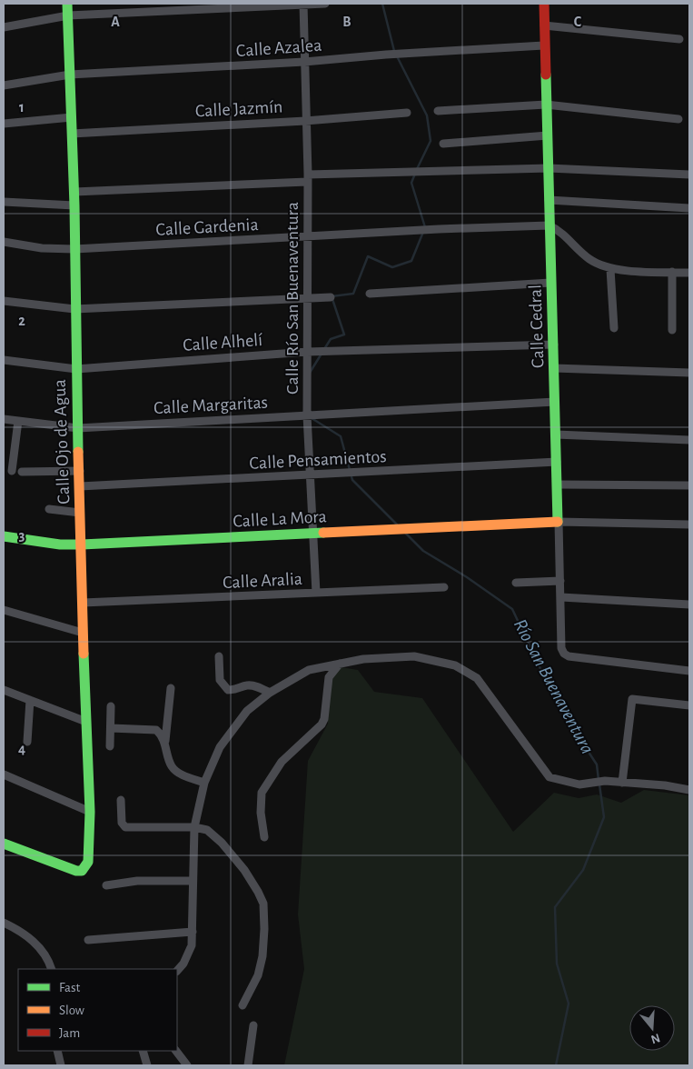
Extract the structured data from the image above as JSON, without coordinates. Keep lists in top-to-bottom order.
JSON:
{
  "streets": {
    "street": [
      "Calle Azalea",
      "Calle Jazmín",
      "Calle Gardenia",
      "Calle Río San Buenaventura",
      "Calle Cedral",
      "Calle Alhelí",
      "Calle Margaritas",
      "Calle Ojo de Agua",
      "Calle Pensamientos",
      "Calle La Mora",
      "Calle Aralia"
    ]
  },
  "crossings": [
    ["Calle Azalea", "Calle Río San Buenaventura"],
    ["Calle Azalea", "Calle Cedral"],
    ["Calle Azalea", "Calle Ojo de Agua"],
    ["Calle Jazmín", "Calle Río San Buenaventura"],
    ["Calle Jazmín", "Calle Ojo de Agua"],
    ["Calle Gardenia", "Calle Río San Buenaventura"],
    ["Calle Gardenia", "Calle Cedral"],
    ["Calle Gardenia", "Calle Ojo de Agua"],
    ["Calle Río San Buenaventura", "Calle Alhelí"],
    ["Calle Río San Buenaventura", "Calle Margaritas"],
    ["Calle Río San Buenaventura", "Calle Pensamientos"],
    ["Calle Río San Buenaventura", "Calle La Mora"],
    ["Calle Río San Buenaventura", "Calle Aralia"],
    ["Calle Cedral", "Calle Alhelí"],
    ["Calle Cedral", "Calle Margaritas"],
    ["Calle Cedral", "Calle Pensamientos"],
    ["Calle Cedral", "Calle La Mora"],
    ["Calle Alhelí", "Calle Ojo de Agua"],
    ["Calle Margaritas", "Calle Ojo de Agua"],
    ["Calle Ojo de Agua", "Calle Pensamientos"],
    ["Calle Ojo de Agua", "Calle La Mora"],
    ["Calle Ojo de Agua", "Calle Aralia"]
  ],
  "water": ["Río San Buenaventura"],
  "legend": ["Fast", "Slow", "Jam"],
  "north": "bottom",
  "grid": {
    "columns": ["A", "B", "C"],
    "rows": [
      "1",
      "2",
      "3",
      "4"
    ]
  }
}
